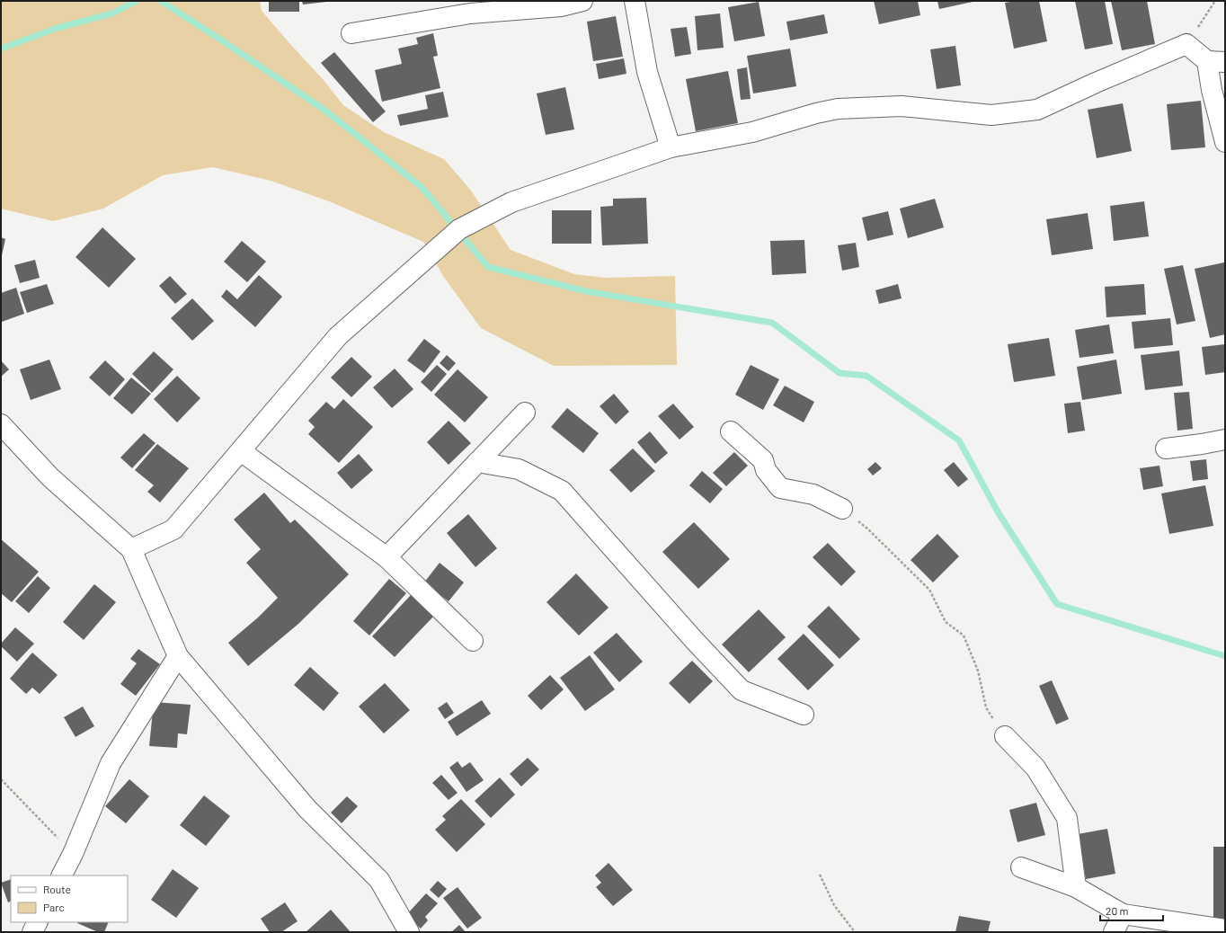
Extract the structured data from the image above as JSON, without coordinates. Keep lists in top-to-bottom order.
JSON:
{
  "legend": ["Route", "Parc"],
  "scale_bar": "20 m"
}
